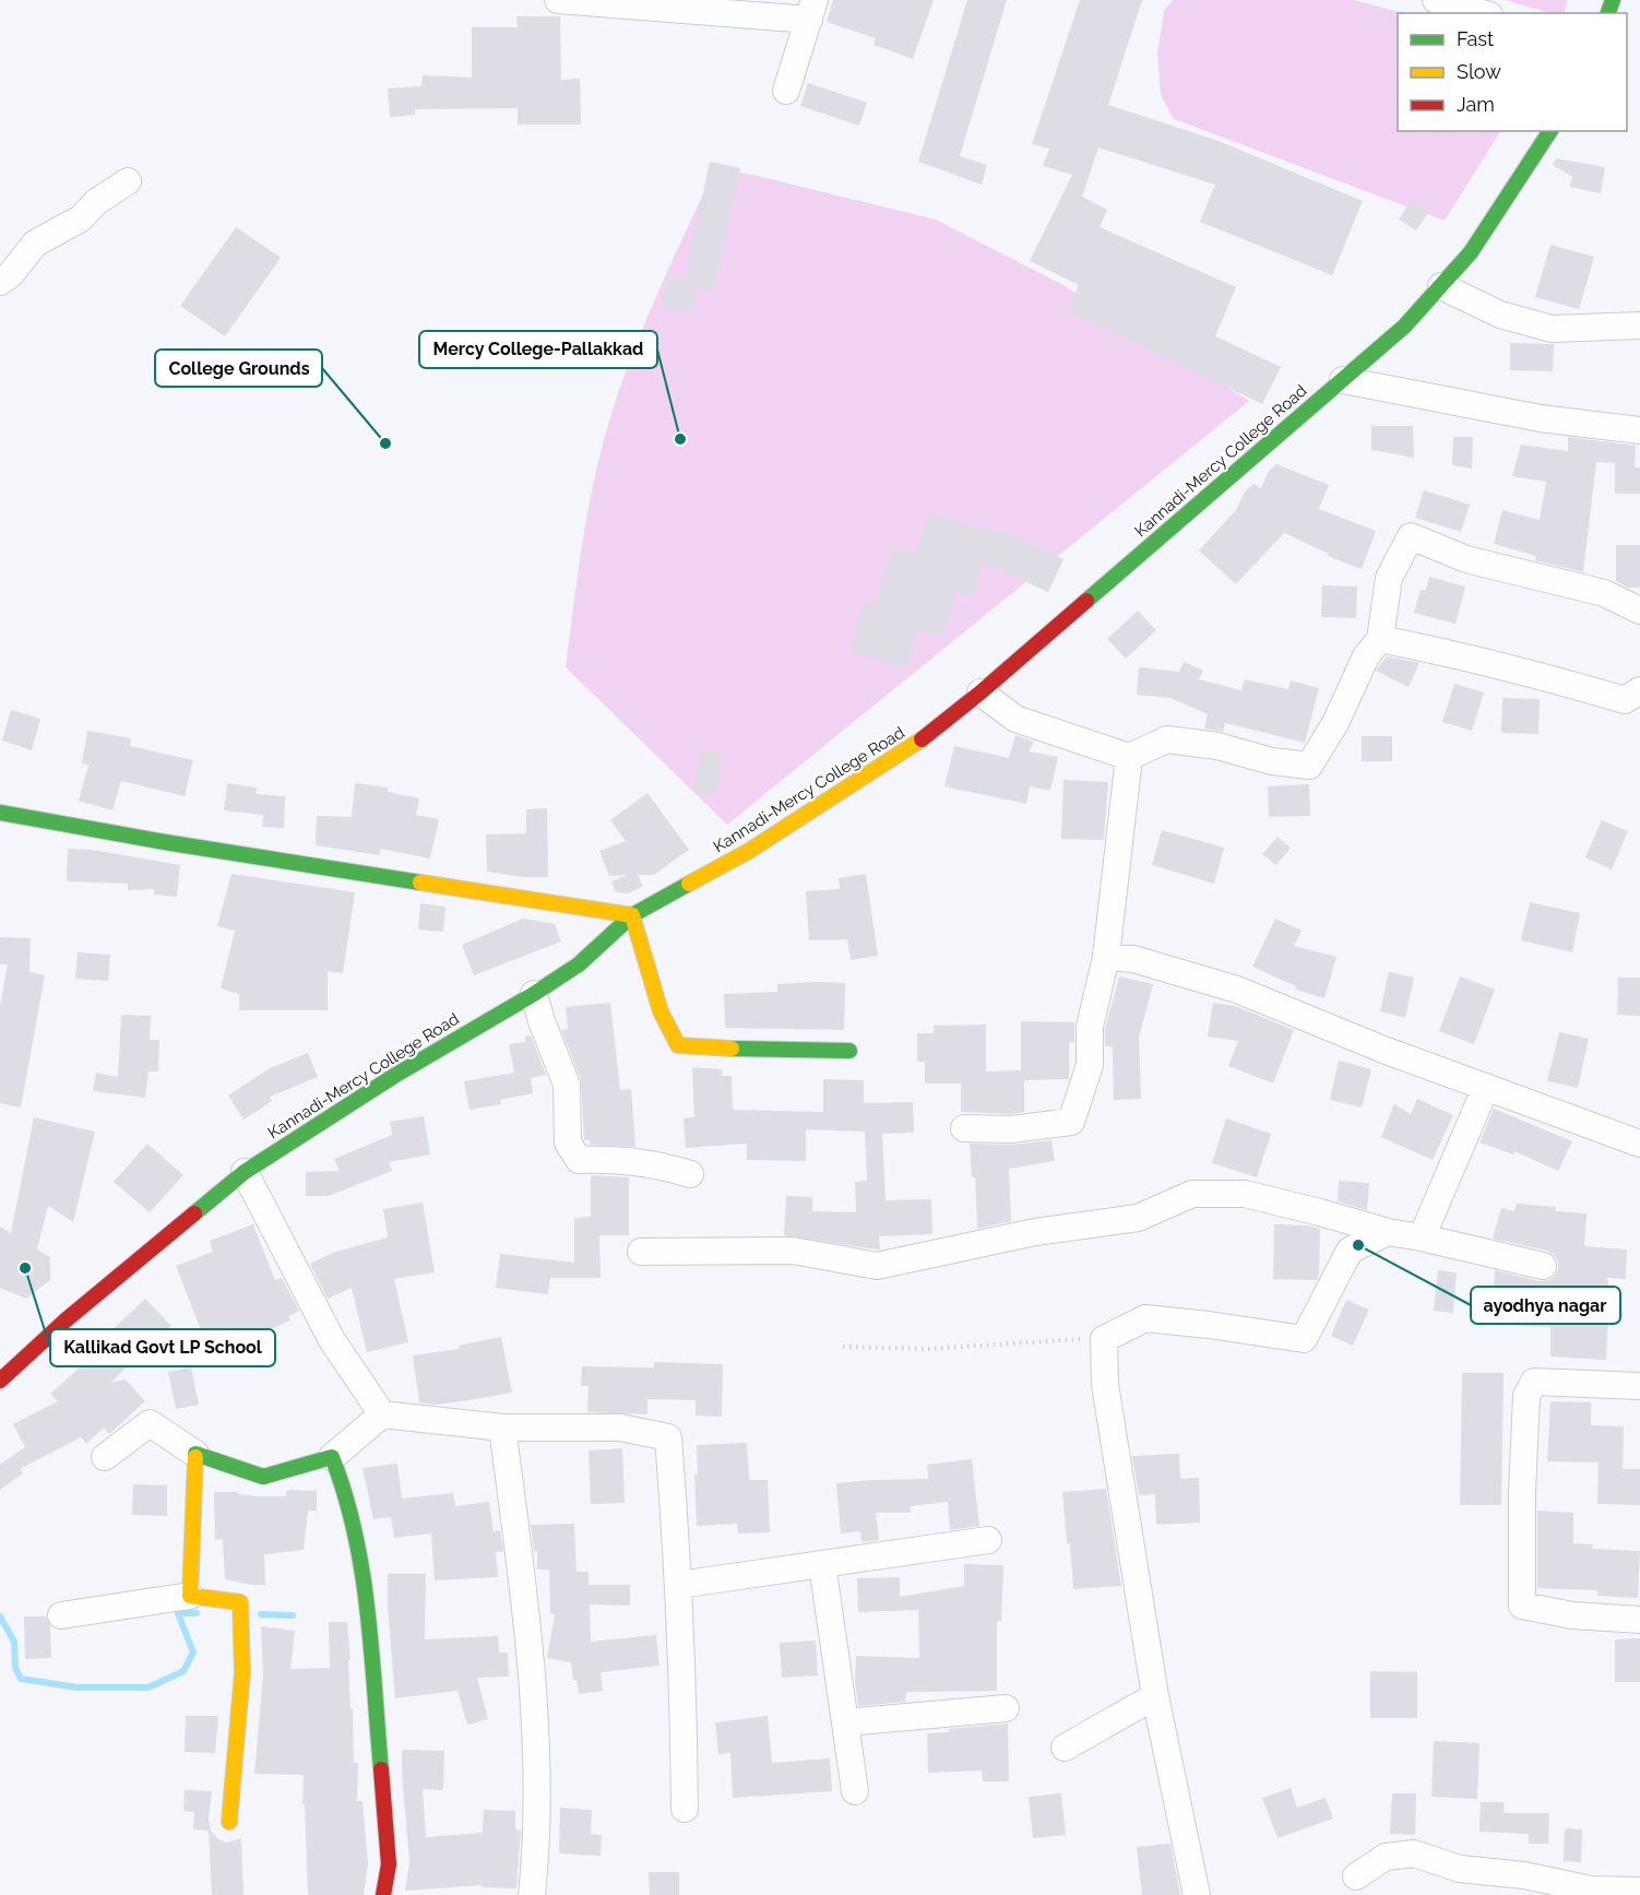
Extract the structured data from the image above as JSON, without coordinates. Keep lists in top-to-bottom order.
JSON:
{
  "streets": {
    "main road": ["Kannadi-Mercy College Road"]
  },
  "places": [
    "Mercy College-Pallakkad",
    "College Grounds",
    "ayodhya nagar",
    "Kallikad Govt LP School"
  ],
  "legend": ["Fast", "Slow", "Jam"]
}
